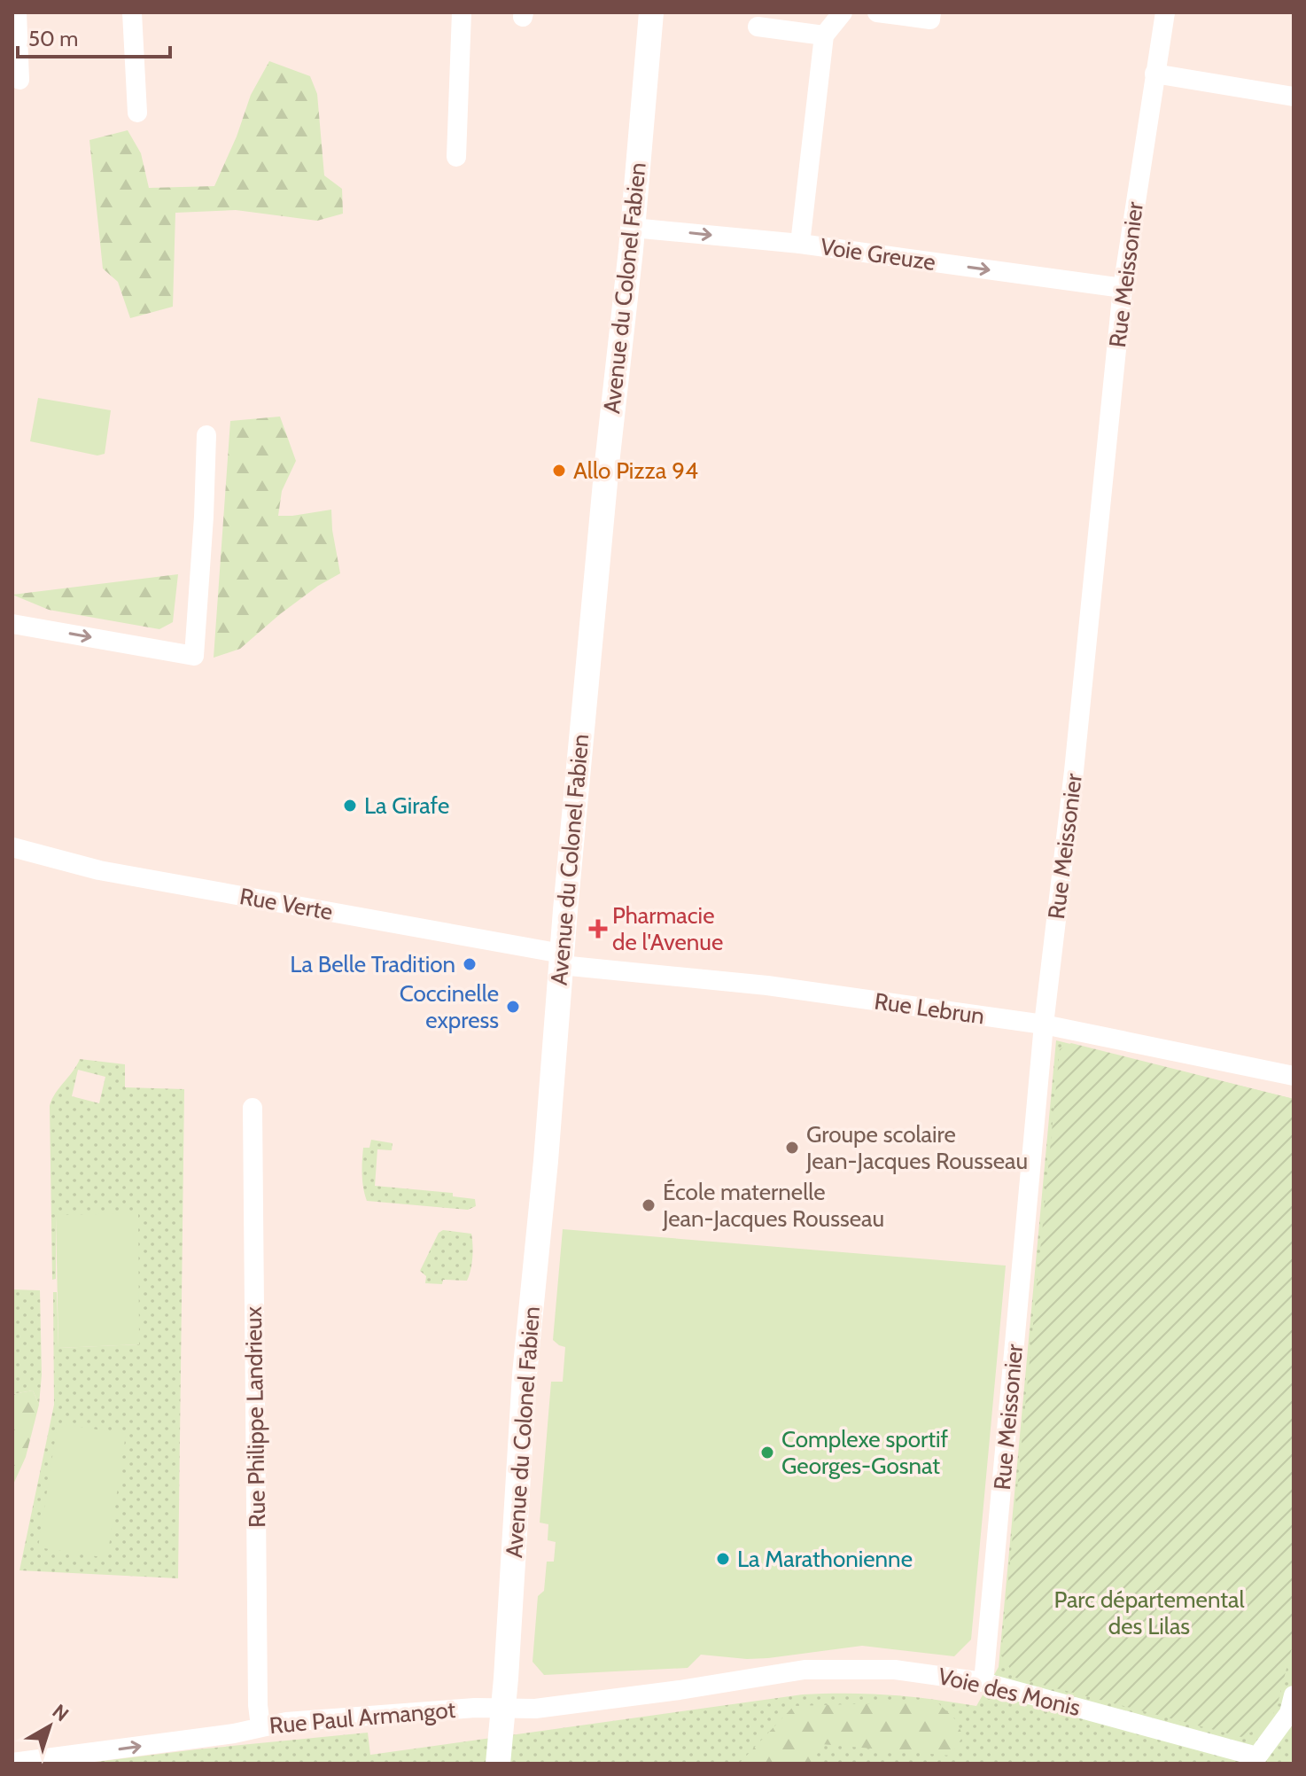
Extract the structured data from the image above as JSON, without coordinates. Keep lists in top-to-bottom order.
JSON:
{
  "streets": {
    "street": [
      "Voie Greuze",
      "Rue Meissonier",
      "Avenue du Colonel Fabien",
      "Rue Verte",
      "Rue Lebrun",
      "Rue Philippe Landrieux",
      "Voie des Monis",
      "Rue Paul Armangot"
    ]
  },
  "crossings": [
    ["Voie Greuze", "Rue Meissonier"],
    ["Voie Greuze", "Avenue du Colonel Fabien"],
    ["Rue Meissonier", "Rue Lebrun"],
    ["Rue Meissonier", "Voie des Monis"],
    ["Avenue du Colonel Fabien", "Rue Verte"],
    ["Avenue du Colonel Fabien", "Rue Lebrun"],
    ["Avenue du Colonel Fabien", "Voie des Monis"],
    ["Avenue du Colonel Fabien", "Rue Paul Armangot"],
    ["Rue Verte", "Rue Lebrun"],
    ["Rue Philippe Landrieux", "Rue Paul Armangot"],
    ["Voie des Monis", "Rue Paul Armangot"]
  ],
  "one_way": ["Voie Greuze", "Rue Paul Armangot"],
  "parks": ["Parc départemental des Lilas"],
  "places": {
    "other": [
      "Allo Pizza 94",
      "La Girafe",
      "La Belle Tradition",
      "Coccinelle express",
      "Groupe scolaire Jean-Jacques Rousseau",
      "École maternelle Jean-Jacques Rousseau",
      "Complexe sportif Georges-Gosnat",
      "La Marathonienne"
    ],
    "health": ["Pharmacie de l'Avenue"]
  },
  "scale_bar": "50 m",
  "north": "top right"
}
